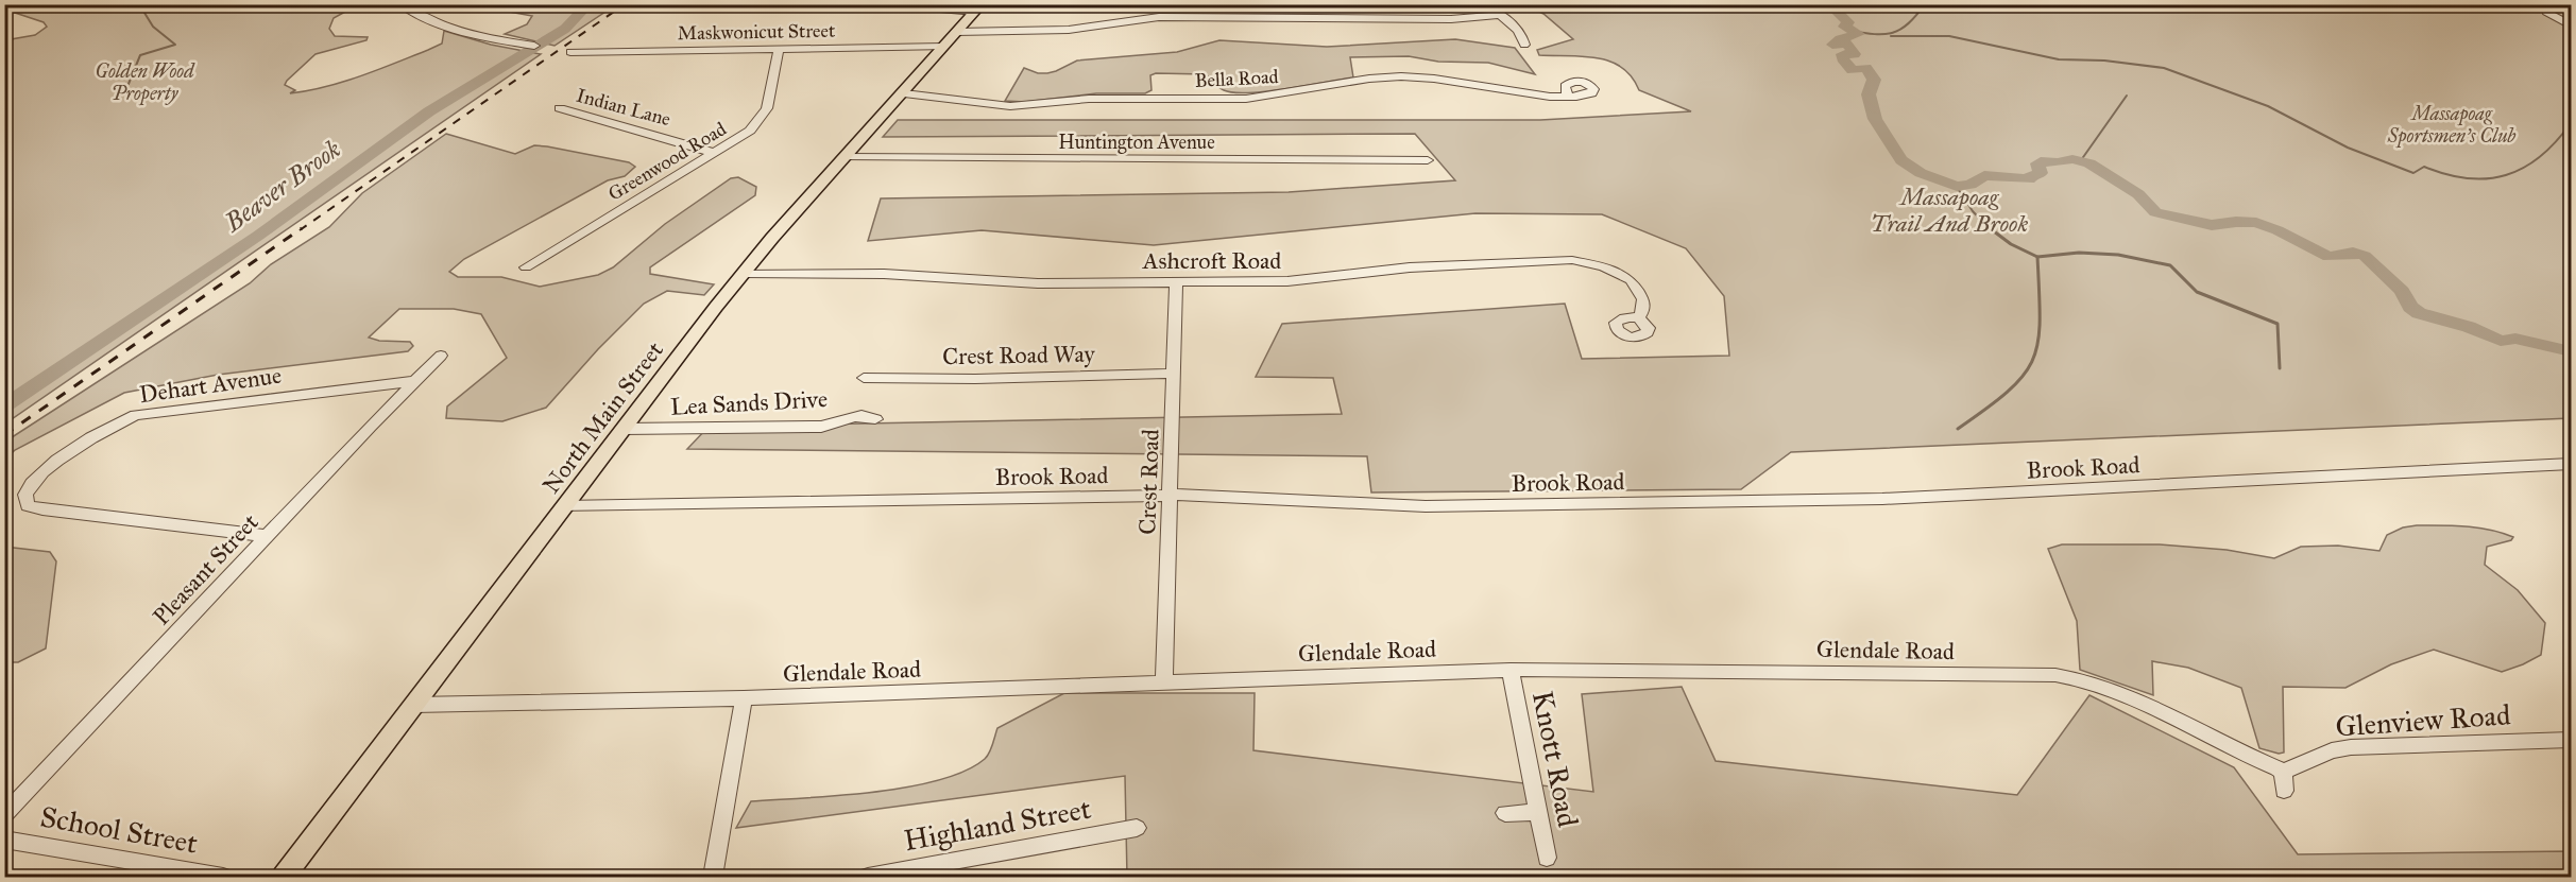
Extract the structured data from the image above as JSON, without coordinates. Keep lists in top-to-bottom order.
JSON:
{
  "streets": {
    "main road": ["North Main Street"],
    "street": [
      "Maskwonicut Street",
      "Bella Road",
      "Indian Lane",
      "Huntington Avenue",
      "Greenwood Road",
      "Ashcroft Road",
      "Crest Road Way",
      "Dehart Avenue",
      "Lea Sands Drive",
      "Brook Road",
      "Crest Road",
      "Pleasant Street",
      "Glendale Road",
      "Glenview Road",
      "Knott Road",
      "Highland Street",
      "School Street"
    ]
  },
  "crossings": [
    ["Maskwonicut Street", "Greenwood Road"],
    ["Maskwonicut Street", "North Main Street"],
    ["Bella Road", "North Main Street"],
    ["Indian Lane", "Greenwood Road"],
    ["Huntington Avenue", "North Main Street"],
    ["Ashcroft Road", "North Main Street"],
    ["Ashcroft Road", "Crest Road"],
    ["Crest Road Way", "Crest Road"],
    ["Dehart Avenue", "Pleasant Street"],
    ["Lea Sands Drive", "North Main Street"],
    ["North Main Street", "Brook Road"],
    ["North Main Street", "Glendale Road"],
    ["Brook Road", "Crest Road"],
    ["Crest Road", "Glendale Road"],
    ["Glendale Road", "Glenview Road"],
    ["Glendale Road", "Knott Road"]
  ],
  "water": ["Beaver Brook"],
  "parks": ["Golden Wood Property", "Massapoag Sportsmen's Club", "Massapoag Trail And Brook"]
}
